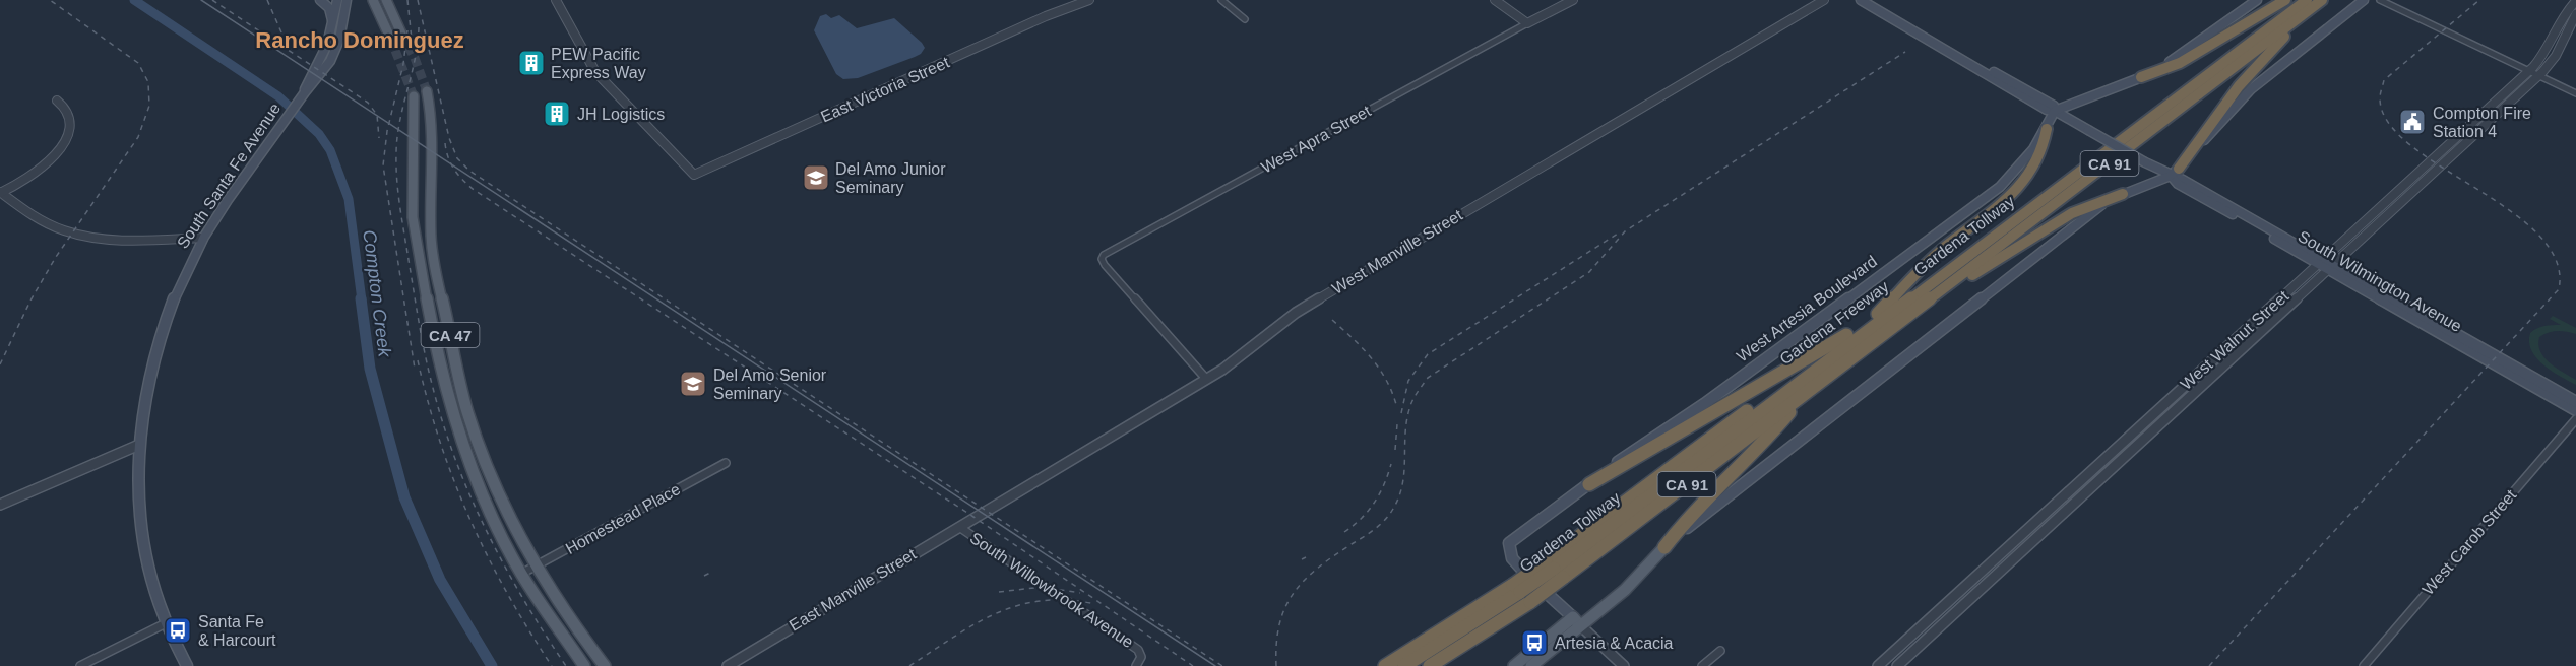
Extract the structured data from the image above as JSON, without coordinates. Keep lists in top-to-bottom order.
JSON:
{
  "streets": {
    "highway": ["CA 91", "Gardena Tollway", "Gardena Freeway"],
    "main road": [
      "South Santa Fe Avenue",
      "South Wilmington Avenue",
      "West Artesia Boulevard",
      "CA 47"
    ],
    "street": [
      "East Victoria Street",
      "West Apra Street",
      "West Manville Street",
      "West Walnut Street",
      "Homestead Place",
      "West Carob Street",
      "East Manville Street",
      "South Willowbrook Avenue"
    ]
  },
  "crossings": [
    ["West Apra Street", "West Manville Street"],
    ["Gardena Tollway", "Gardena Freeway"],
    ["West Manville Street", "East Manville Street"],
    ["South Wilmington Avenue", "West Artesia Boulevard"],
    ["South Wilmington Avenue", "West Walnut Street"],
    ["CA 47", "Homestead Place"],
    ["East Manville Street", "South Willowbrook Avenue"]
  ],
  "districts": ["Rancho Dominguez"],
  "water": ["Compton Creek"],
  "places": {
    "building": ["PEW Pacific Express Way", "JH Logistics"],
    "public building": ["Compton Fire Station 4"],
    "school or university": ["Del Amo Junior Seminary", "Del Amo Senior Seminary"],
    "bus stop": ["Santa Fe & Harcourt", "Artesia & Acacia"]
  }
}
